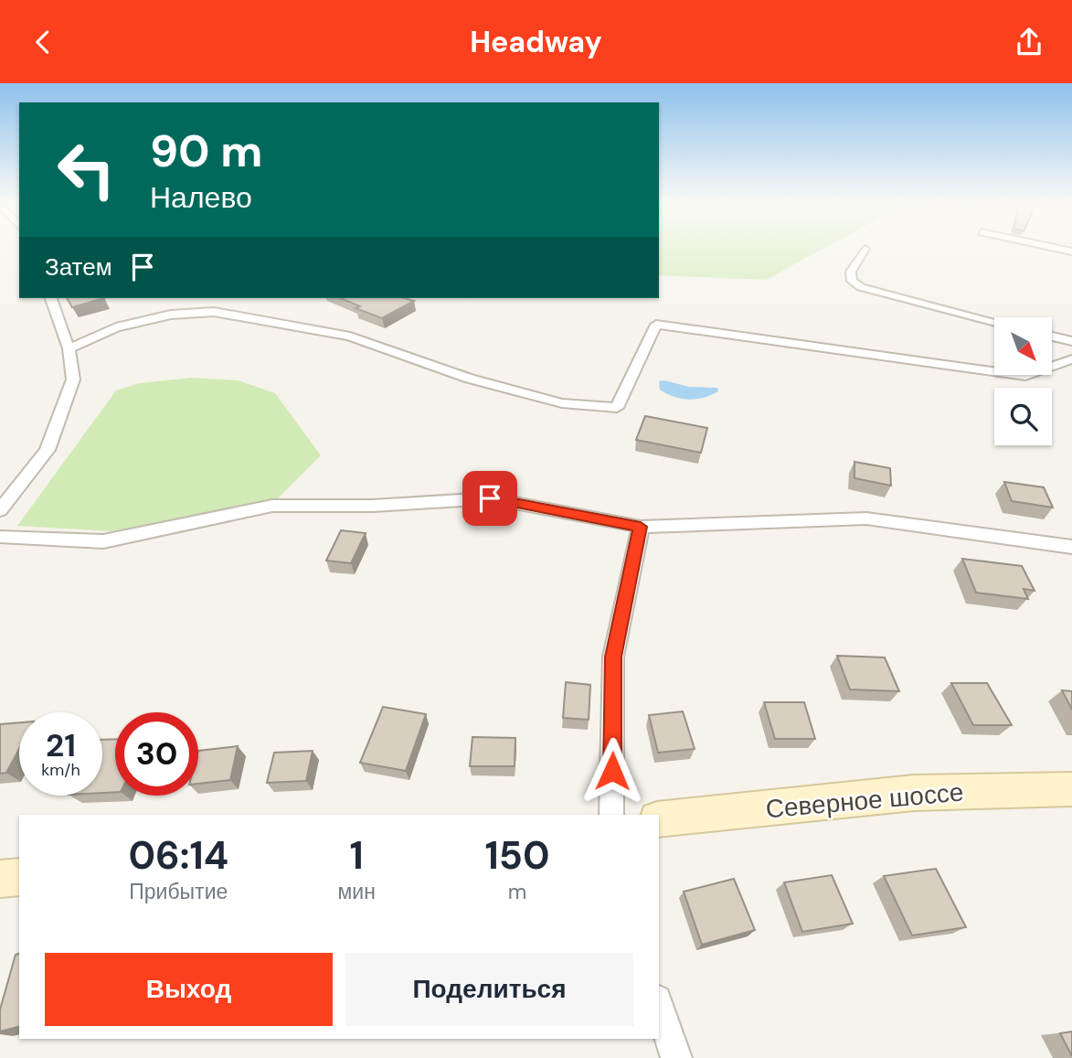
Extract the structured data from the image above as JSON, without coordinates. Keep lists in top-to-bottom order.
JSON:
{
  "streets": {
    "main road": ["Северное шоссе"]
  },
  "north": "bottom right",
  "page": {
    "header": "Headway",
    "turn": ["90 m", "Налево"],
    "then": "Затем",
    "speed": "21 km/h",
    "limit": "30",
    "eta": [
      "06:14",
      "Прибытие",
      "1",
      "мин",
      "150",
      "m"
    ],
    "buttons": ["Выход", "Поделиться"]
  }
}
